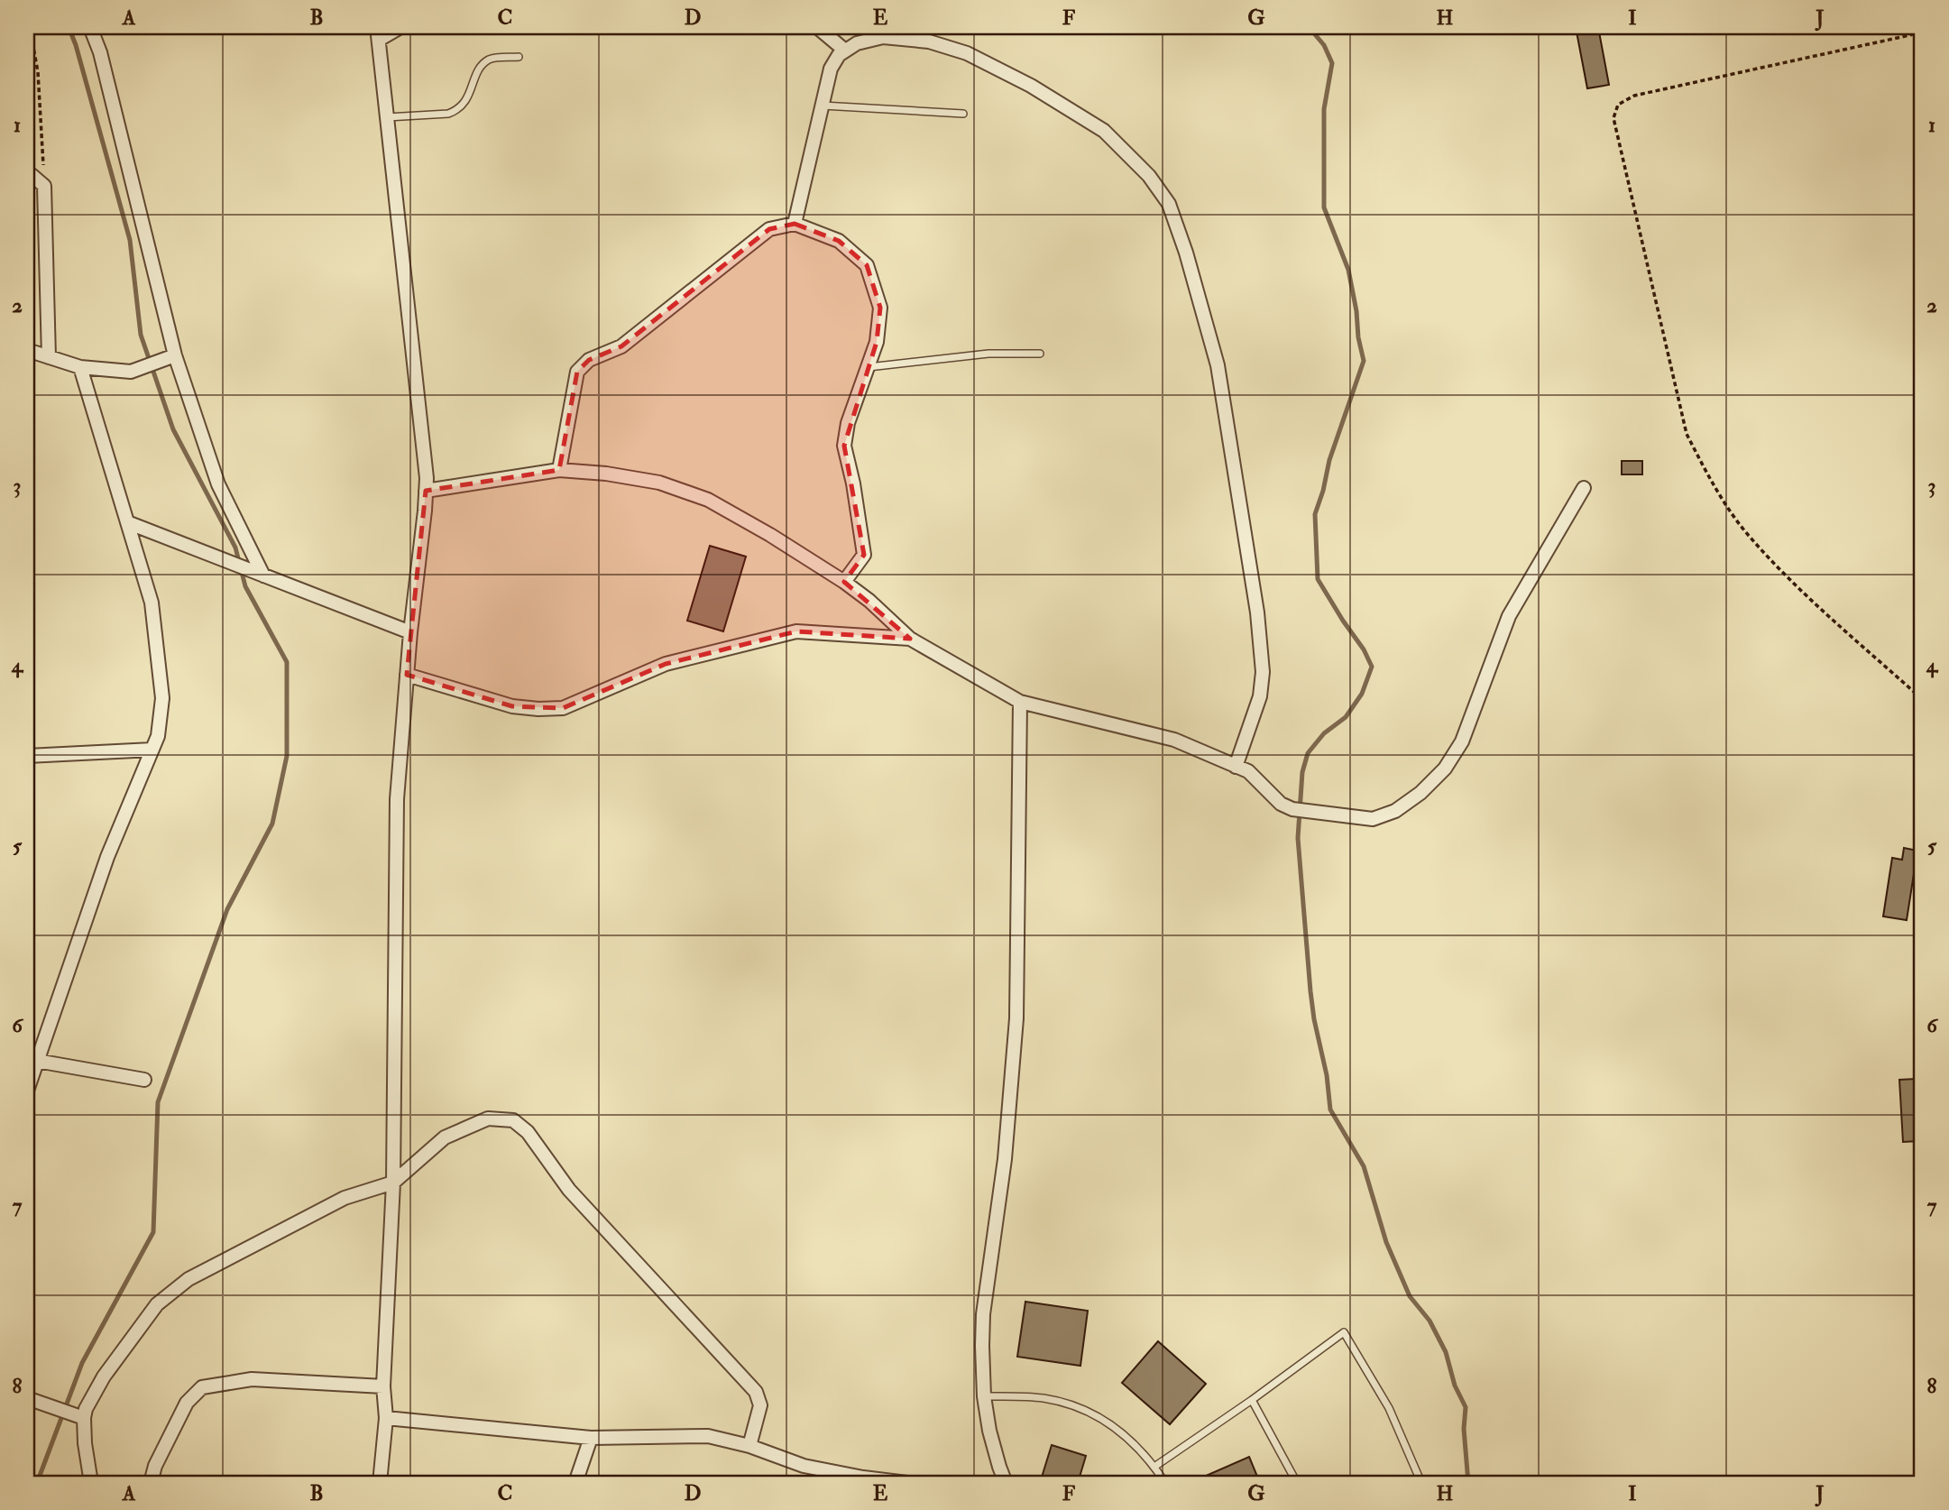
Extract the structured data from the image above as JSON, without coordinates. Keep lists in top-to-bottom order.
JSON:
{
  "grid": {
    "columns": [
      "A",
      "B",
      "C",
      "D",
      "E",
      "F",
      "G",
      "H",
      "I",
      "J"
    ],
    "rows": [
      "1",
      "2",
      "3",
      "4",
      "5",
      "6",
      "7",
      "8"
    ]
  }
}
